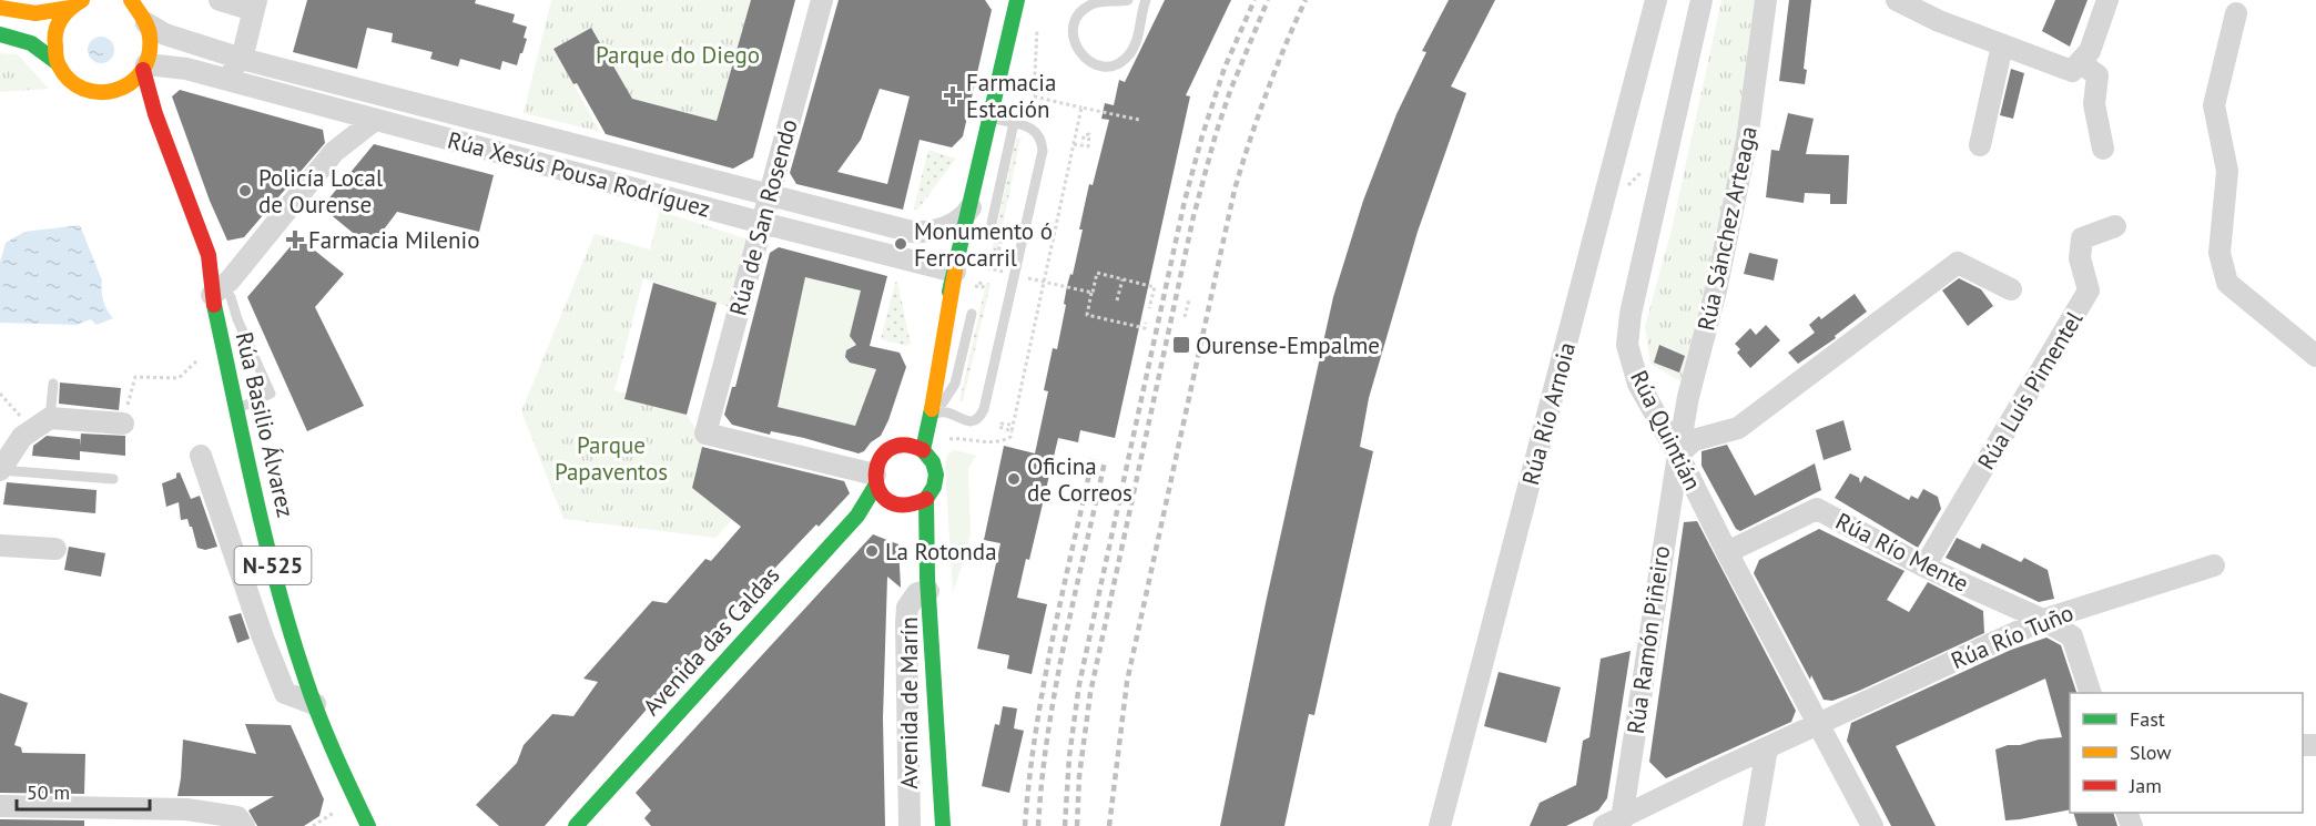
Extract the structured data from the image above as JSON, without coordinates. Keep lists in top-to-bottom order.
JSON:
{
  "streets": {
    "main road": [
      "Rúa Basilio Álvarez",
      "N-525",
      "Avenida das Caldas",
      "Avenida de Marín"
    ],
    "street": [
      "Rúa Xesús Pousa Rodríguez",
      "Rúa de San Rosendo",
      "Rúa Sánchez Arteaga",
      "Rúa Luís Pimentel",
      "Rúa Río Arnoia",
      "Rúa Quintián",
      "Rúa Río Mente",
      "Rúa Río Tuño",
      "Rúa Ramón Piñeiro"
    ]
  },
  "crossings": [
    ["Rúa Xesús Pousa Rodríguez", "Rúa de San Rosendo"],
    ["Rúa Xesús Pousa Rodríguez", "Rúa Basilio Álvarez"],
    ["Rúa Xesús Pousa Rodríguez", "N-525"],
    ["Rúa de San Rosendo", "Avenida das Caldas"],
    ["Rúa Sánchez Arteaga", "Rúa Quintián"],
    ["Rúa Sánchez Arteaga", "Rúa Ramón Piñeiro"],
    ["Rúa Luís Pimentel", "Rúa Río Mente"],
    ["Rúa Basilio Álvarez", "N-525"],
    ["Rúa Quintián", "Rúa Río Mente"],
    ["Rúa Quintián", "Rúa Río Tuño"],
    ["Rúa Quintián", "Rúa Ramón Piñeiro"],
    ["Rúa Río Mente", "Rúa Río Tuño"],
    ["Rúa Río Tuño", "Rúa Ramón Piñeiro"]
  ],
  "parks": ["Parque do Diego", "Parque Papaventos"],
  "places": {
    "health": ["Farmacia Estación", "Farmacia Milenio"],
    "other": [
      "Policía Local de Ourense",
      "Monumento ó Ferrocarril",
      "Oficina de Correos",
      "La Rotonda"
    ],
    "transit": ["Ourense-Empalme"]
  },
  "legend": ["Fast", "Slow", "Jam"],
  "scale_bar": "50 m"
}
